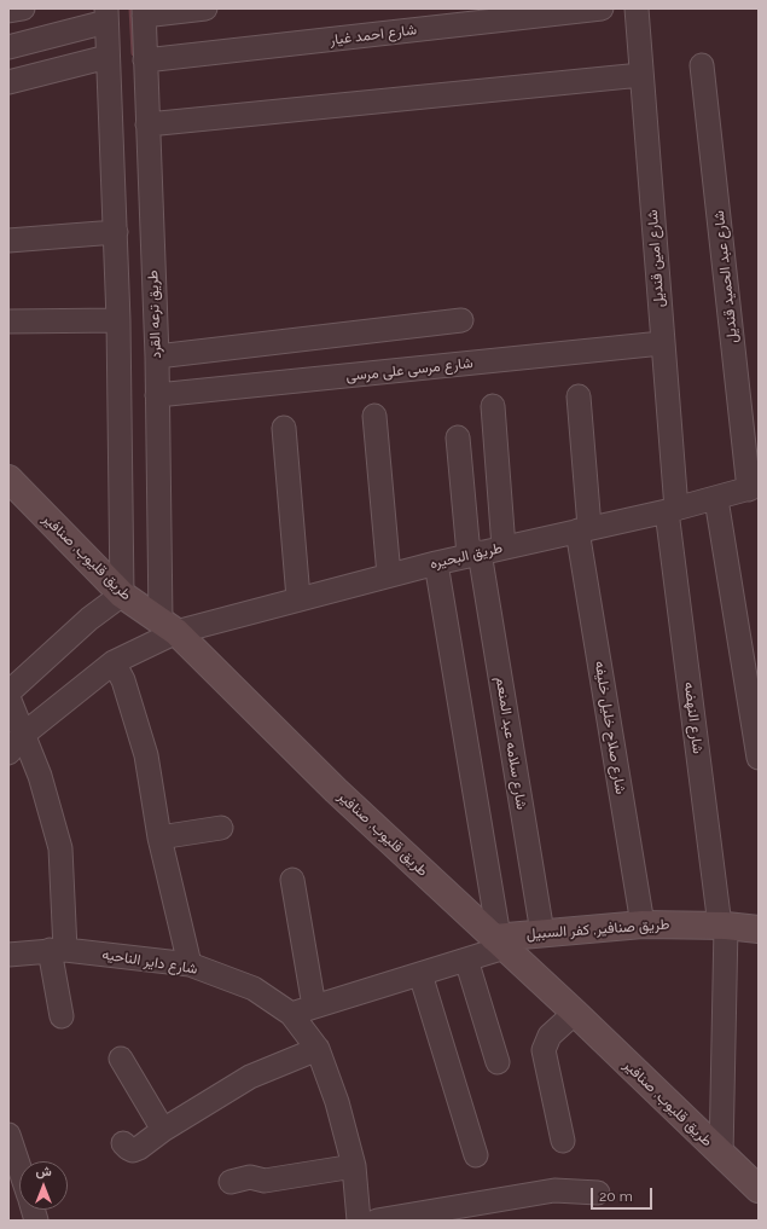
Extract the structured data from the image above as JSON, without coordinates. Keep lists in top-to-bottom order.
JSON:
{
  "streets": {
    "street": [
      "شارع احمد غيار",
      "شارع امين قنديل",
      "شارع عبد الحميد قنديل",
      "طريق ترعه القرد",
      "شارع مرسى على مرسى",
      "طريق البحيره",
      "طريق قليوب, صنافير",
      "شارع النهضه",
      "شارع صلاح خليل خليفه",
      "شارع سلامه عبد المنعم",
      "طريق صنافير, كفر السبيل",
      "شارع داير الناحيه"
    ]
  },
  "crossings": [
    ["شارع احمد غيار", "طريق ترعه القرد"],
    ["شارع امين قنديل", "شارع مرسى على مرسى"],
    ["شارع امين قنديل", "طريق البحيره"],
    ["شارع امين قنديل", "شارع النهضه"],
    ["شارع عبد الحميد قنديل", "طريق البحيره"],
    ["طريق ترعه القرد", "شارع مرسى على مرسى"],
    ["طريق ترعه القرد", "طريق البحيره"],
    ["طريق ترعه القرد", "طريق قليوب, صنافير"],
    ["طريق البحيره", "طريق قليوب, صنافير"],
    ["طريق البحيره", "شارع النهضه"],
    ["طريق البحيره", "شارع صلاح خليل خليفه"],
    ["طريق البحيره", "شارع سلامه عبد المنعم"],
    ["طريق قليوب, صنافير", "شارع النهضه"],
    ["طريق قليوب, صنافير", "طريق صنافير, كفر السبيل"],
    ["شارع النهضه", "طريق صنافير, كفر السبيل"],
    ["شارع صلاح خليل خليفه", "طريق صنافير, كفر السبيل"],
    ["شارع سلامه عبد المنعم", "طريق صنافير, كفر السبيل"]
  ],
  "scale_bar": "20 m",
  "north": "top"
}
